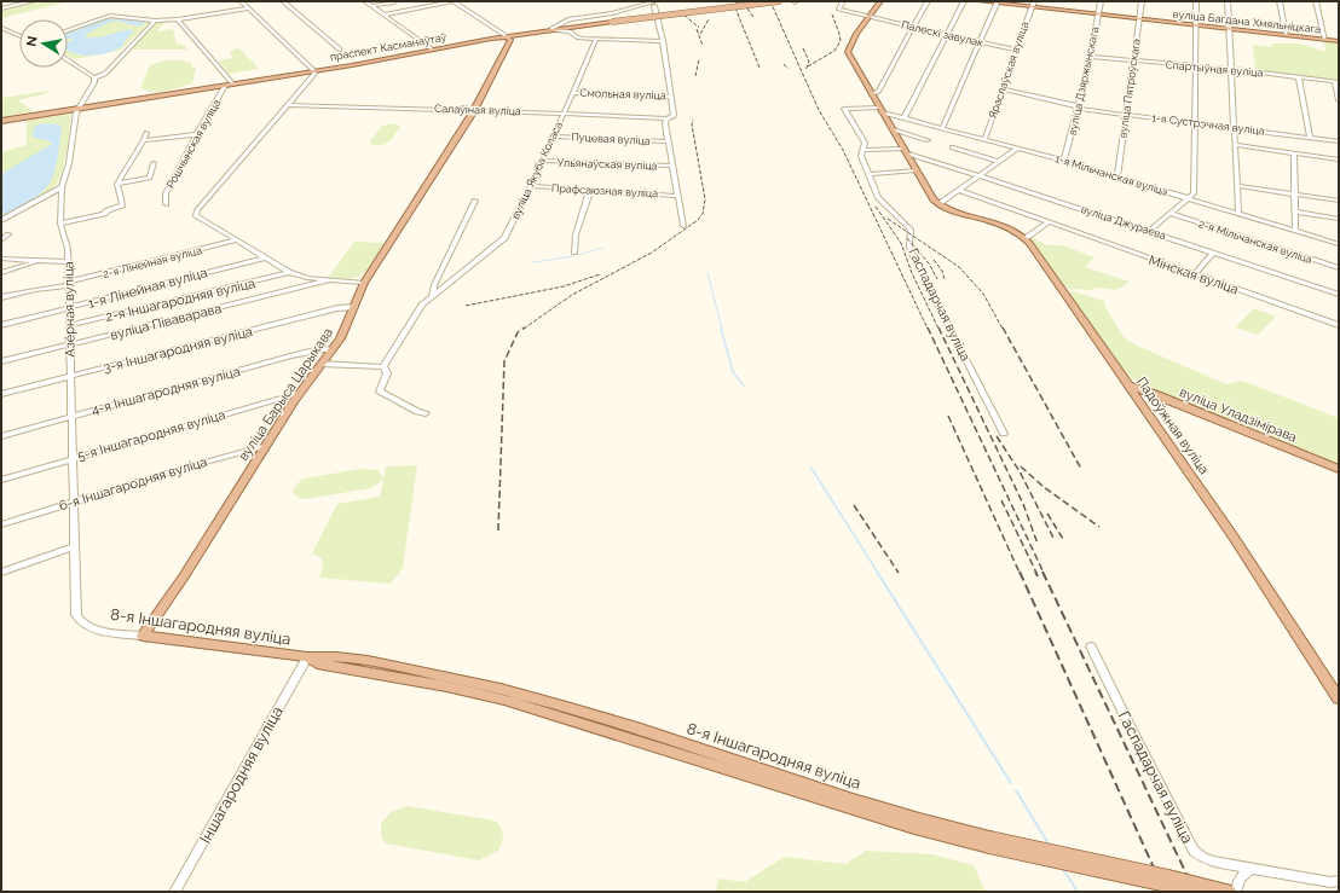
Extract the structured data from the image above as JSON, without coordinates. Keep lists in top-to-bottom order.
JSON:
{
  "streets": {
    "main road": [
      "вуліца Багдана Хмяльніцкага",
      "праспект Касманаўтаў",
      "вуліца Барыса Царыкава",
      "вуліца Уладзімірава",
      "Падоўжная вуліца",
      "8-я Іншагародняя вуліца"
    ],
    "street": [
      "Палескі завулак",
      "Спартыўная вуліца",
      "Яраслаўская вуліца",
      "вуліца Дзяржынскага",
      "вуліца Пятроўскага",
      "Смольная вуліца",
      "Салаўіная вуліца",
      "1-я Сустрэчная вуліца",
      "Пуцевая вуліца",
      "Рошчынская вуліца",
      "Ульянаўская вуліца",
      "вуліца Якуба Коласа",
      "1-я Мільчанская вуліца",
      "Прафсаюзная вуліца",
      "вуліца Джураева",
      "2-я Мільчанская вуліца",
      "2-я Лінейная вуліца",
      "Мінская вуліца",
      "1-я Лінейная вуліца",
      "2-я Іншагародняя вуліца",
      "Гаспадарчая вуліца",
      "Азёрная вуліца",
      "вуліца Піваварава",
      "3-я Іншагародняя вуліца",
      "4-я Іншагародняя вуліца",
      "5-я Іншагародняя вуліца",
      "6-я Іншагародняя вуліца",
      "Іншагародняя вуліца"
    ]
  },
  "crossings": [
    ["вуліца Багдана Хмяльніцкага", "Яраслаўская вуліца"],
    ["вуліца Багдана Хмяльніцкага", "вуліца Дзяржынскага"],
    ["вуліца Багдана Хмяльніцкага", "вуліца Пятроўскага"],
    ["Палескі завулак", "Яраслаўская вуліца"],
    ["праспект Касманаўтаў", "Рошчынская вуліца"],
    ["праспект Касманаўтаў", "Азёрная вуліца"],
    ["праспект Касманаўтаў", "вуліца Барыса Царыкава"],
    ["Спартыўная вуліца", "вуліца Дзяржынскага"],
    ["Спартыўная вуліца", "вуліца Пятроўскага"],
    ["Яраслаўская вуліца", "1-я Сустрэчная вуліца"],
    ["Яраслаўская вуліца", "1-я Мільчанская вуліца"],
    ["вуліца Дзяржынскага", "1-я Сустрэчная вуліца"],
    ["вуліца Дзяржынскага", "1-я Мільчанская вуліца"],
    ["вуліца Пятроўскага", "1-я Сустрэчная вуліца"],
    ["вуліца Пятроўскага", "1-я Мільчанская вуліца"],
    ["Смольная вуліца", "вуліца Якуба Коласа"],
    ["Салаўіная вуліца", "вуліца Якуба Коласа"],
    ["Салаўіная вуліца", "вуліца Барыса Царыкава"],
    ["Пуцевая вуліца", "вуліца Якуба Коласа"],
    ["Ульянаўская вуліца", "вуліца Якуба Коласа"],
    ["вуліца Якуба Коласа", "Прафсаюзная вуліца"],
    ["1-я Мільчанская вуліца", "Гаспадарчая вуліца"],
    ["вуліца Джураева", "Гаспадарчая вуліца"],
    ["2-я Лінейная вуліца", "Азёрная вуліца"],
    ["1-я Лінейная вуліца", "Азёрная вуліца"],
    ["2-я Іншагародняя вуліца", "Азёрная вуліца"],
    ["Азёрная вуліца", "вуліца Піваварава"],
    ["Азёрная вуліца", "3-я Іншагародняя вуліца"],
    ["Азёрная вуліца", "4-я Іншагародняя вуліца"],
    ["Азёрная вуліца", "5-я Іншагародняя вуліца"],
    ["Азёрная вуліца", "6-я Іншагародняя вуліца"],
    ["Азёрная вуліца", "8-я Іншагародняя вуліца"],
    ["3-я Іншагародняя вуліца", "вуліца Барыса Царыкава"],
    ["4-я Іншагародняя вуліца", "вуліца Барыса Царыкава"],
    ["вуліца Барыса Царыкава", "5-я Іншагародняя вуліца"],
    ["вуліца Барыса Царыкава", "6-я Іншагародняя вуліца"],
    ["вуліца Барыса Царыкава", "8-я Іншагародняя вуліца"],
    ["вуліца Уладзімірава", "Падоўжная вуліца"],
    ["8-я Іншагародняя вуліца", "Іншагародняя вуліца"]
  ],
  "north": "left"
}
